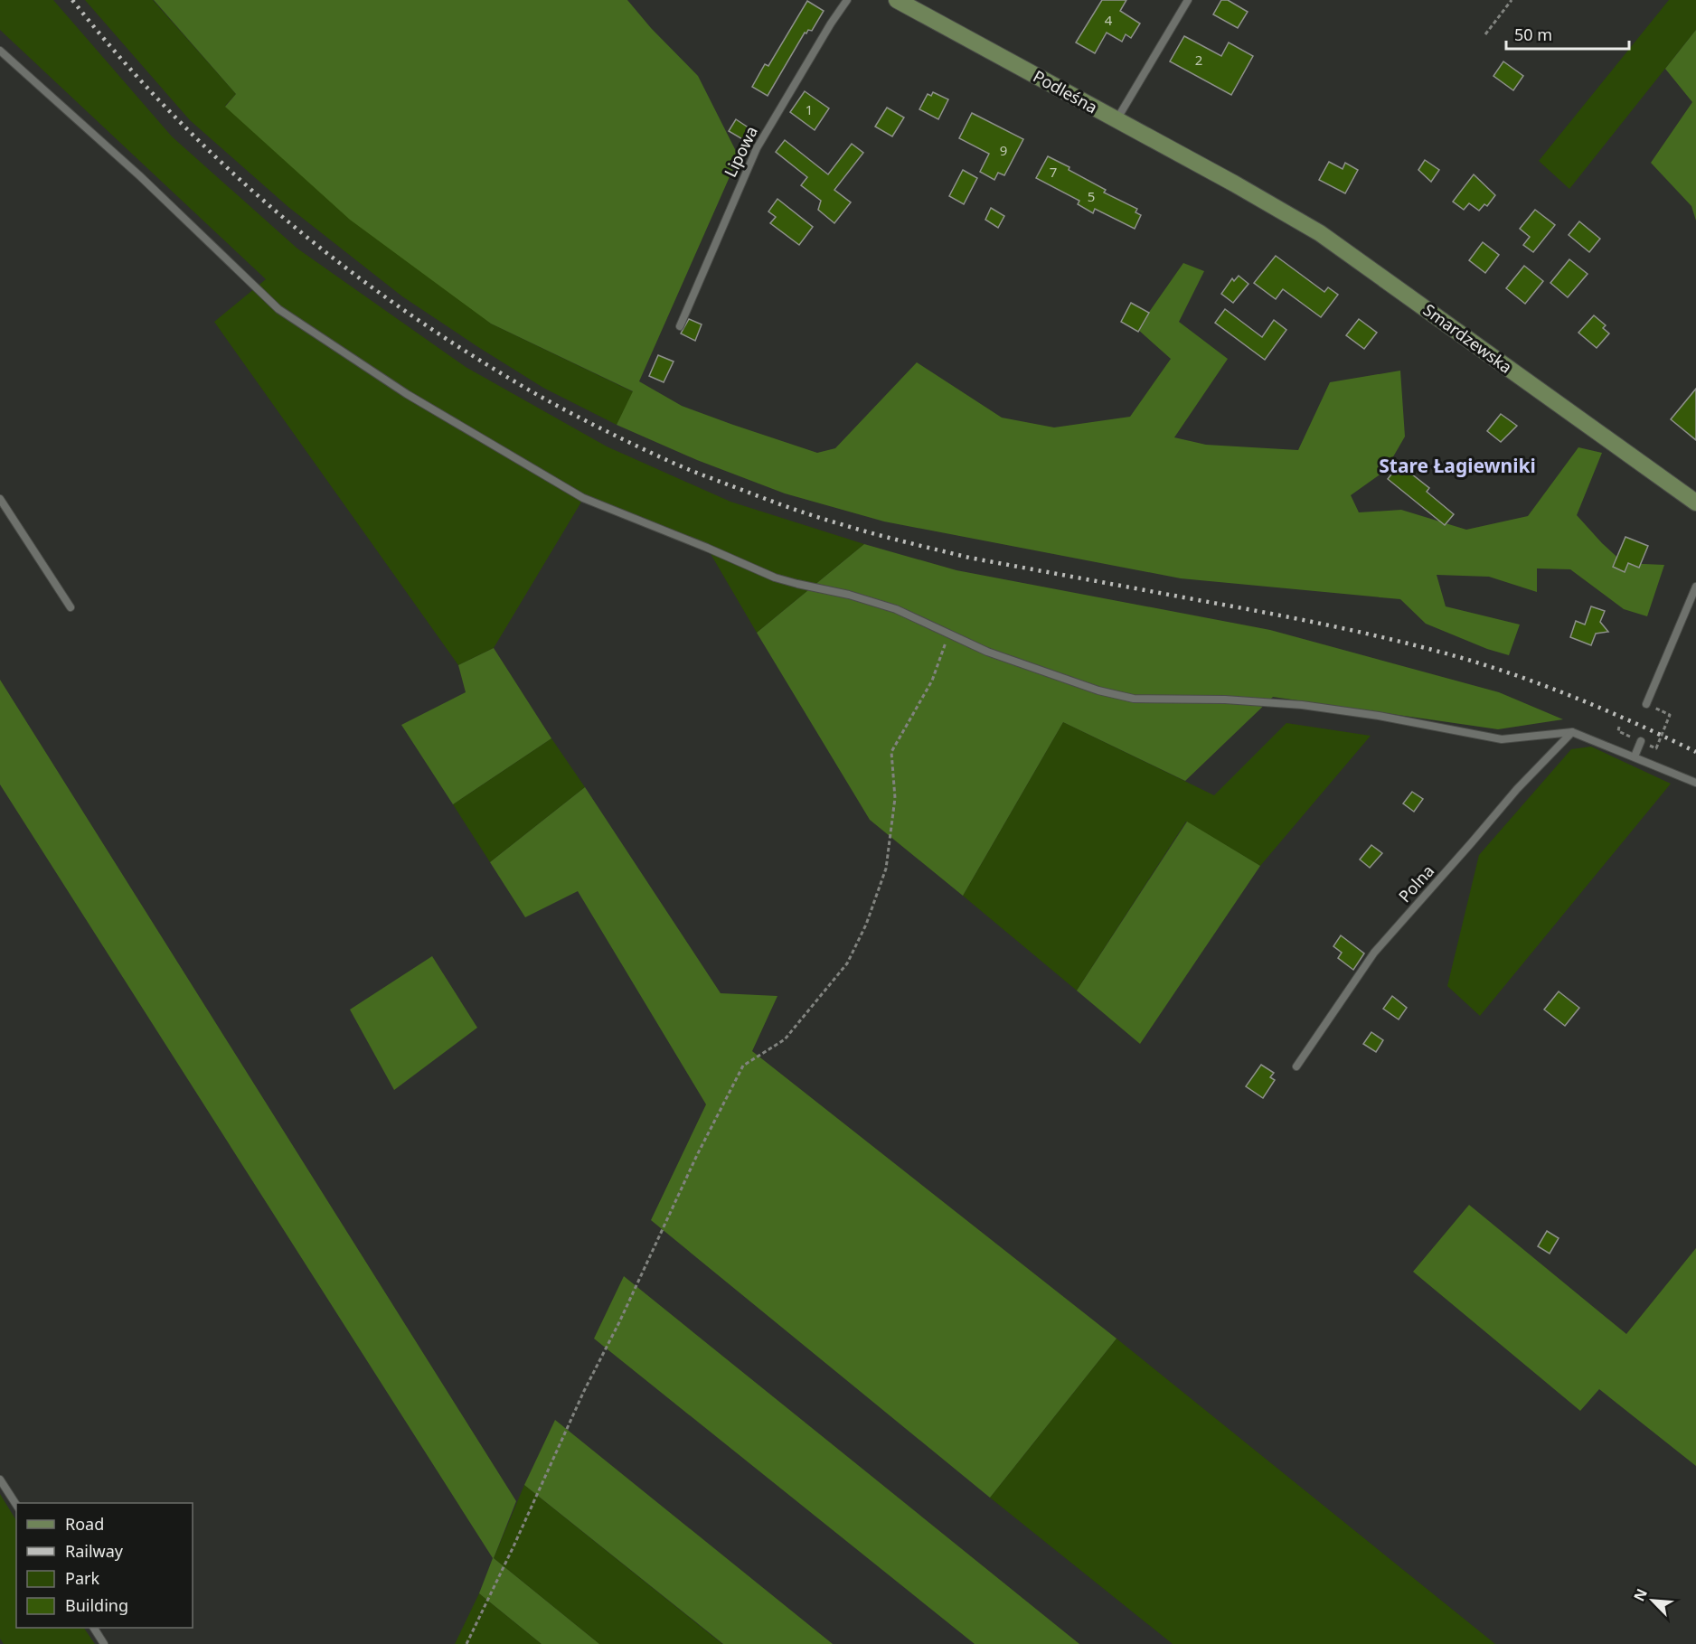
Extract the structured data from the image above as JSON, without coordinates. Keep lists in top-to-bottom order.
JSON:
{
  "streets": {
    "street": ["Podleśna", "Smardzewska"],
    "lane": ["Lipowa", "Polna"]
  },
  "crossings": [
    ["Podleśna", "Smardzewska"]
  ],
  "districts": ["Stare Łagiewniki"],
  "house_numbers": [
    "4",
    "2",
    "1",
    "9",
    "7",
    "5"
  ],
  "legend": [
    "Road",
    "Railway",
    "Park",
    "Building"
  ],
  "scale_bar": "50 m",
  "north": "top left"
}
